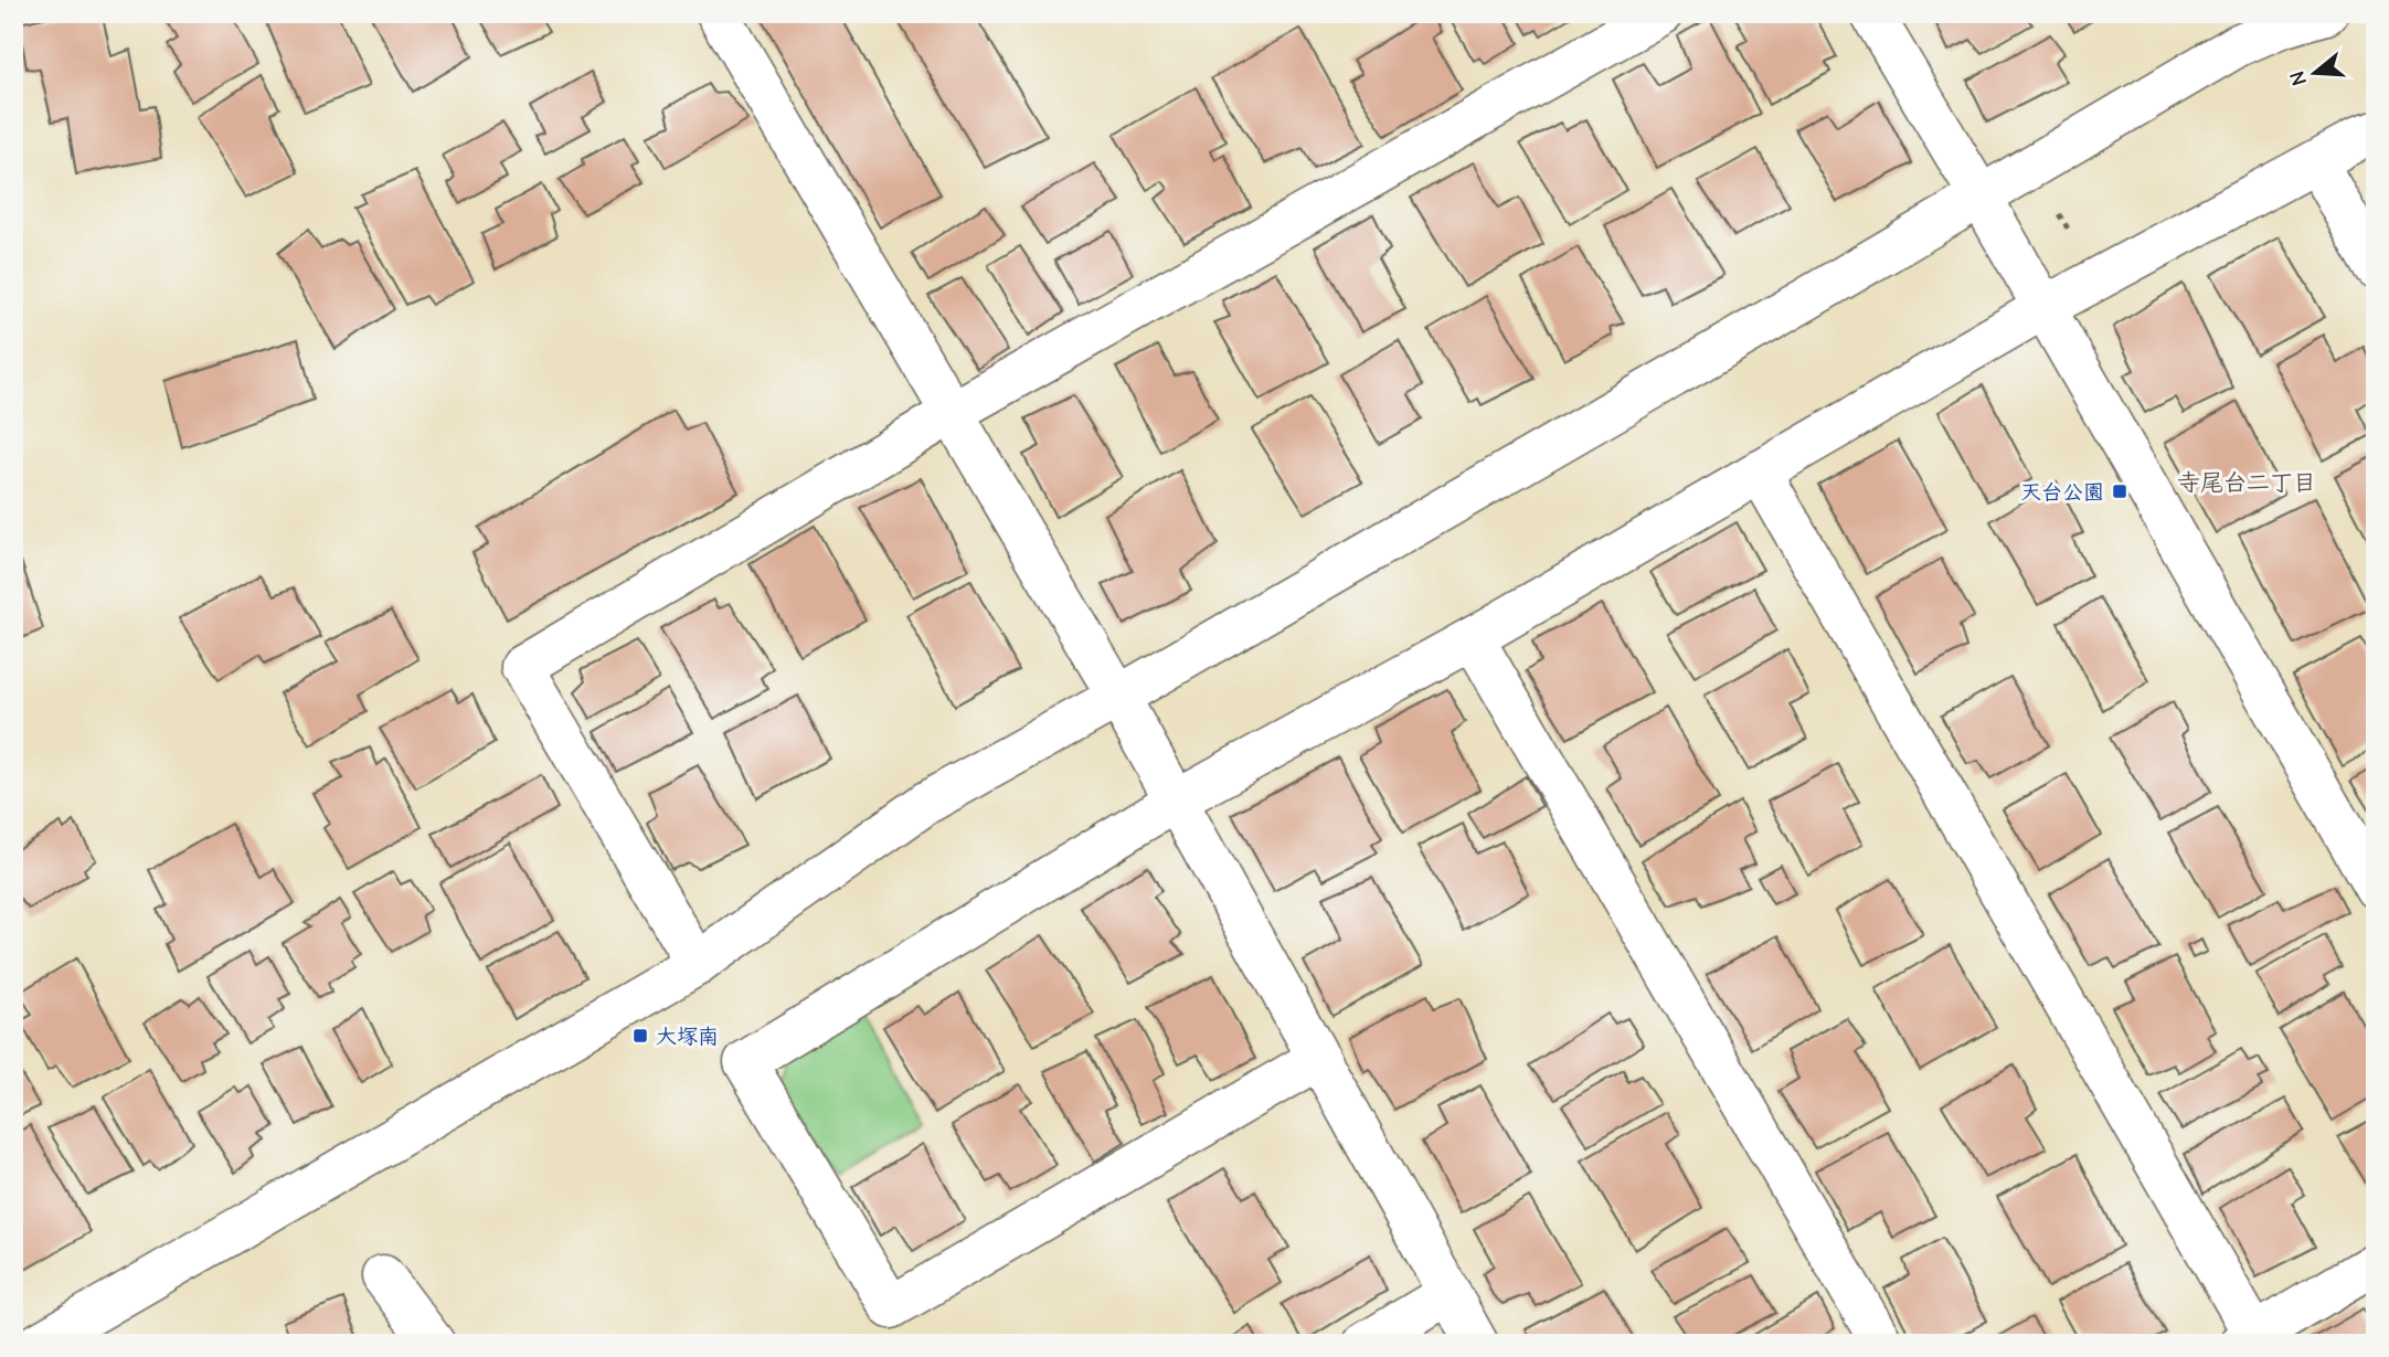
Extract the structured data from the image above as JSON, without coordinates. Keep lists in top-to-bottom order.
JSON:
{
  "districts": ["寺尾台二丁目"],
  "places": {
    "transit": ["天台公園", "大塚南"]
  },
  "north": "left"
}
